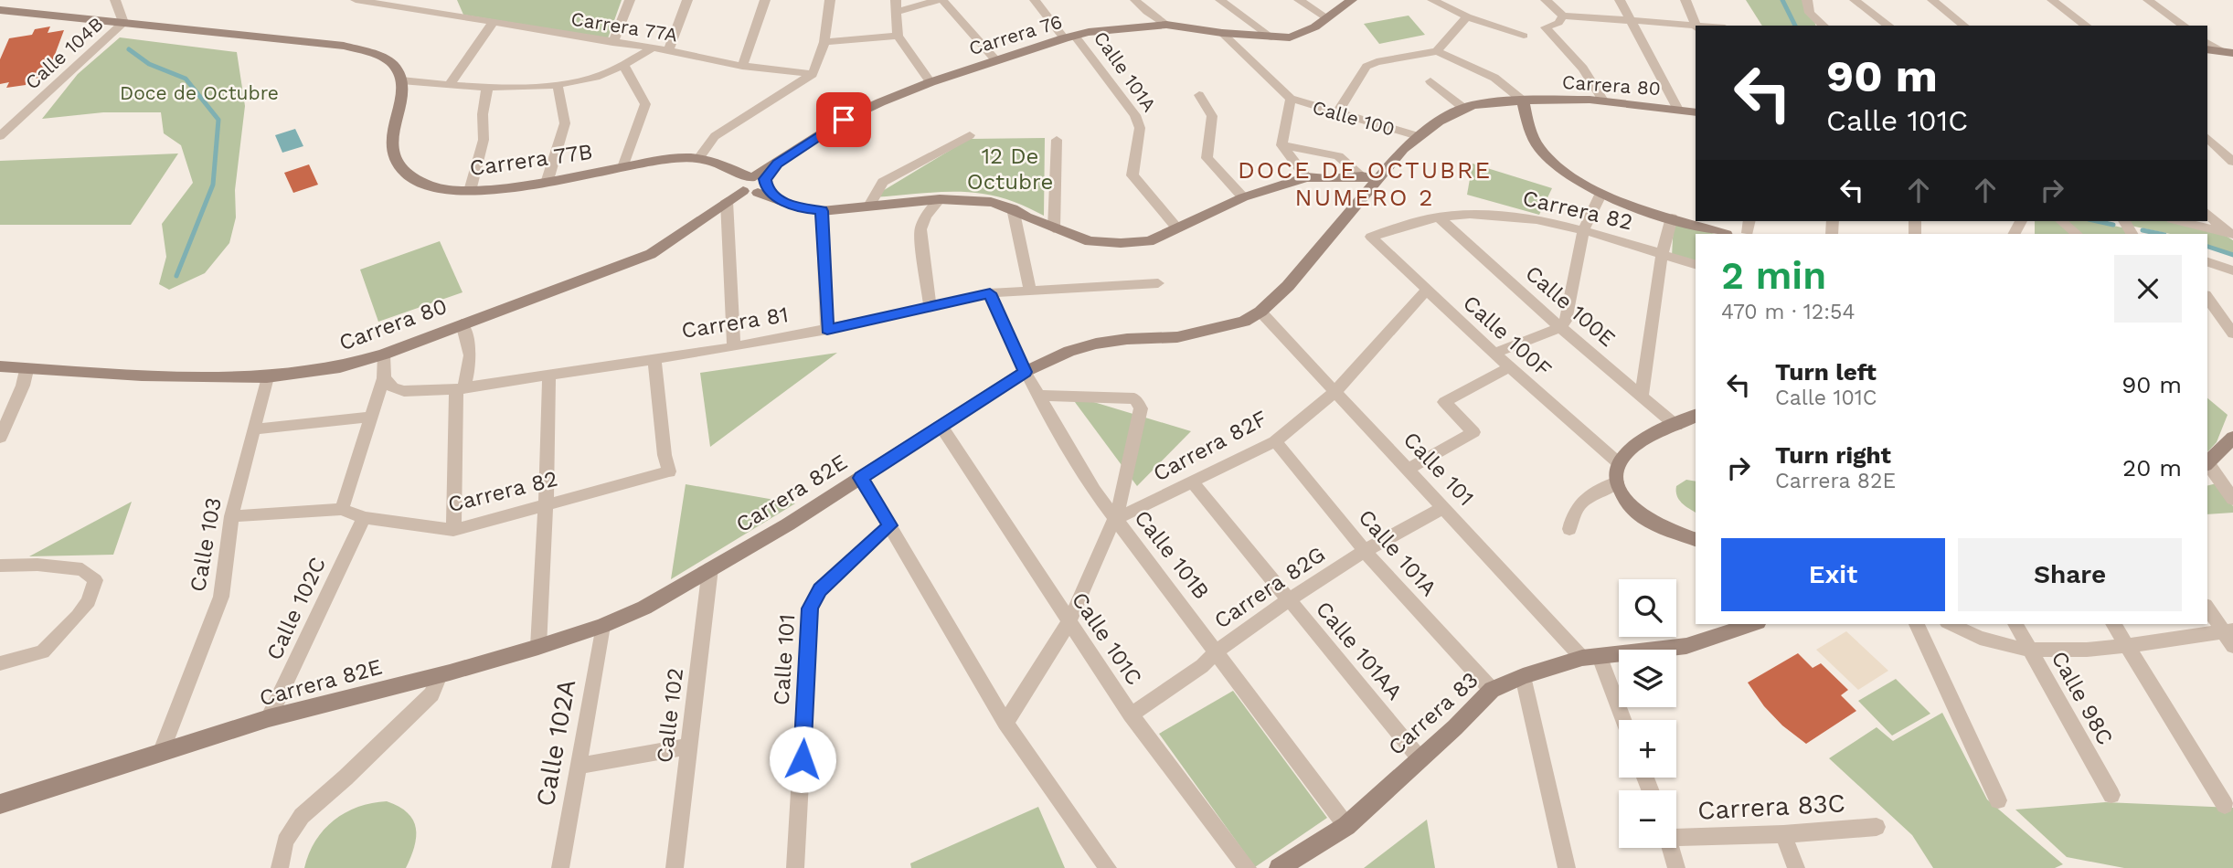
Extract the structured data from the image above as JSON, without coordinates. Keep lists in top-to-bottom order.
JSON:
{
  "streets": {
    "street": [
      "Carrera 77A",
      "Carrera 76",
      "Calle 104B",
      "Calle 101A",
      "Carrera 80",
      "Calle 100",
      "Carrera 77B",
      "Carrera 82",
      "Calle 100E",
      "Carrera 81",
      "Calle 100F",
      "Carrera 82F",
      "Calle 101",
      "Carrera 82E",
      "Calle 103",
      "Calle 101B",
      "Carrera 82G",
      "Calle 102C",
      "Calle 101C",
      "Calle 101AA",
      "Calle 98C",
      "Carrera 83",
      "Calle 102",
      "Calle 102A",
      "Carrera 83C"
    ]
  },
  "crossings": [
    ["Carrera 76", "Calle 101A"],
    ["Carrera 76", "Carrera 80"],
    ["Carrera 76", "Calle 100"],
    ["Carrera 76", "Carrera 77B"],
    ["Calle 101A", "Carrera 82F"],
    ["Calle 101A", "Carrera 82G"],
    ["Calle 101A", "Carrera 83"],
    ["Carrera 80", "Carrera 77B"],
    ["Carrera 80", "Carrera 82E"],
    ["Carrera 80", "Calle 103"],
    ["Calle 100", "Carrera 82E"],
    ["Carrera 82", "Calle 100E"],
    ["Carrera 82", "Carrera 81"],
    ["Carrera 82", "Calle 100F"],
    ["Carrera 82", "Calle 103"],
    ["Carrera 82", "Calle 102C"],
    ["Carrera 82", "Calle 102A"],
    ["Carrera 81", "Calle 101B"],
    ["Carrera 81", "Calle 102A"],
    ["Calle 100F", "Carrera 82F"],
    ["Carrera 82F", "Calle 101"],
    ["Carrera 82F", "Calle 101B"],
    ["Carrera 82F", "Calle 101AA"],
    ["Calle 101", "Carrera 82E"],
    ["Calle 101", "Carrera 82G"],
    ["Calle 101", "Carrera 83"],
    ["Carrera 82E", "Calle 103"],
    ["Carrera 82E", "Calle 101B"],
    ["Carrera 82E", "Calle 102C"],
    ["Carrera 82E", "Calle 101C"],
    ["Carrera 82E", "Calle 102"],
    ["Carrera 82E", "Calle 102A"],
    ["Calle 101B", "Carrera 82G"],
    ["Calle 101B", "Carrera 83"],
    ["Carrera 82G", "Calle 101C"],
    ["Carrera 82G", "Calle 101AA"],
    ["Calle 101AA", "Carrera 83"]
  ],
  "districts": ["DOCE DE OCTUBRE NUMERO 2"],
  "parks": ["Doce de Octubre", "12 De Octubre"],
  "page": {
    "turn": ["90 m", "Calle 101C"],
    "heading": ["2 min", "470 m · 12:54"],
    "list": [
      {
        "name": "Turn left",
        "note": "Calle 101C",
        "value": "90 m"
      },
      {
        "name": "Turn right",
        "note": "Carrera 82E",
        "value": "20 m"
      }
    ],
    "buttons": ["Exit", "Share"],
    "map_buttons": ["+", "−"]
  }
}
